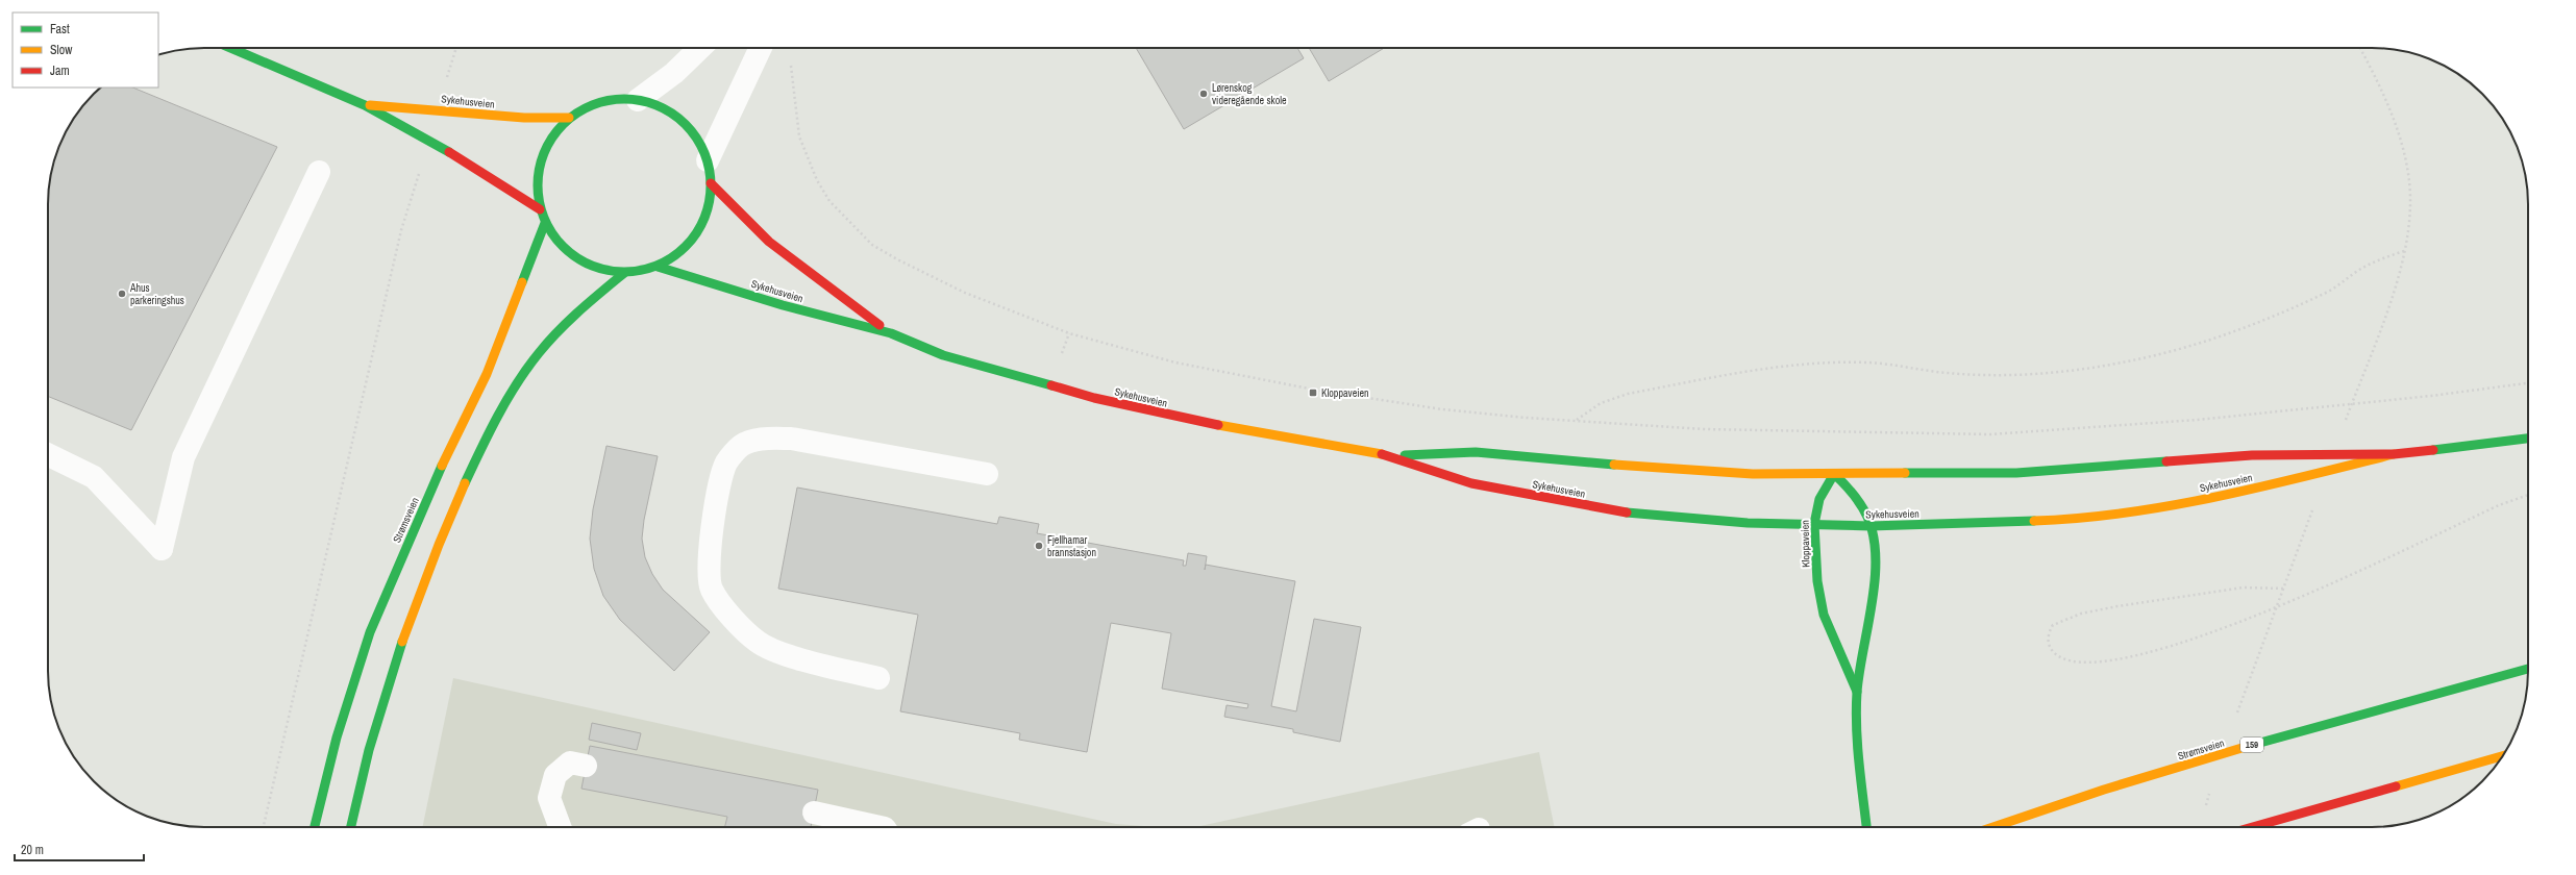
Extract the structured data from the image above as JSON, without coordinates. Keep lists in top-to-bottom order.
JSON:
{
  "streets": {
    "main road": [
      "Sykehusveien",
      "Strømsveien",
      "Kloppaveien",
      "159"
    ]
  },
  "crossings": [
    ["Sykehusveien", "Kloppaveien"]
  ],
  "places": {
    "other": ["Lørenskog videregående skole", "Ahus parkeringshus", "Fjellhamar brannstasjon"],
    "transit": ["Kloppaveien"]
  },
  "legend": ["Fast", "Slow", "Jam"],
  "scale_bar": "20 m"
}
